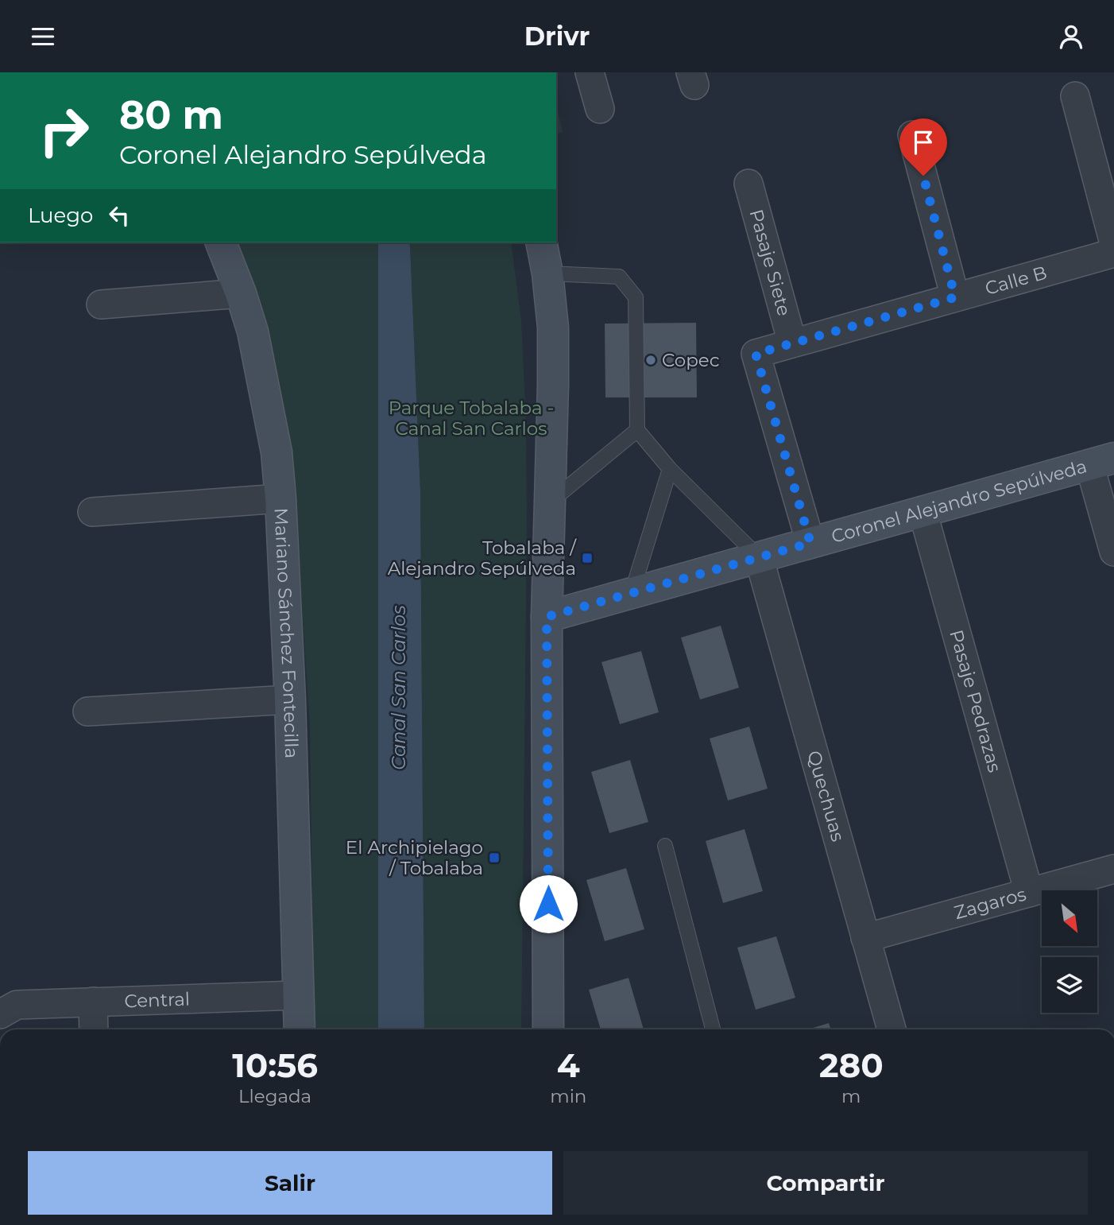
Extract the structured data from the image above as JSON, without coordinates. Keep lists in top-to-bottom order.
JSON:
{
  "streets": {
    "street": [
      "Pasaje Siete",
      "Calle B",
      "Coronel Alejandro Sepúlveda",
      "Mariano Sánchez Fontecilla",
      "Pasaje Pedrazas",
      "Quechuas",
      "Zagaros",
      "Central"
    ]
  },
  "crossings": [
    ["Pasaje Siete", "Calle B"],
    ["Calle B", "Coronel Alejandro Sepúlveda"],
    ["Coronel Alejandro Sepúlveda", "Pasaje Pedrazas"],
    ["Coronel Alejandro Sepúlveda", "Quechuas"],
    ["Mariano Sánchez Fontecilla", "Central"],
    ["Pasaje Pedrazas", "Zagaros"],
    ["Quechuas", "Zagaros"]
  ],
  "water": ["Canal San Carlos"],
  "parks": ["Parque Tobalaba - Canal San Carlos"],
  "places": {
    "other": ["Copec"],
    "transit": ["Tobalaba / Alejandro Sepúlveda", "El Archipielago / Tobalaba"]
  },
  "north": "bottom right",
  "page": {
    "header": "Drivr",
    "turn": ["80 m", "Coronel Alejandro Sepúlveda"],
    "then": "Luego",
    "eta": [
      "10:56",
      "Llegada",
      "4",
      "min",
      "280",
      "m"
    ],
    "buttons": ["Salir", "Compartir"]
  }
}
